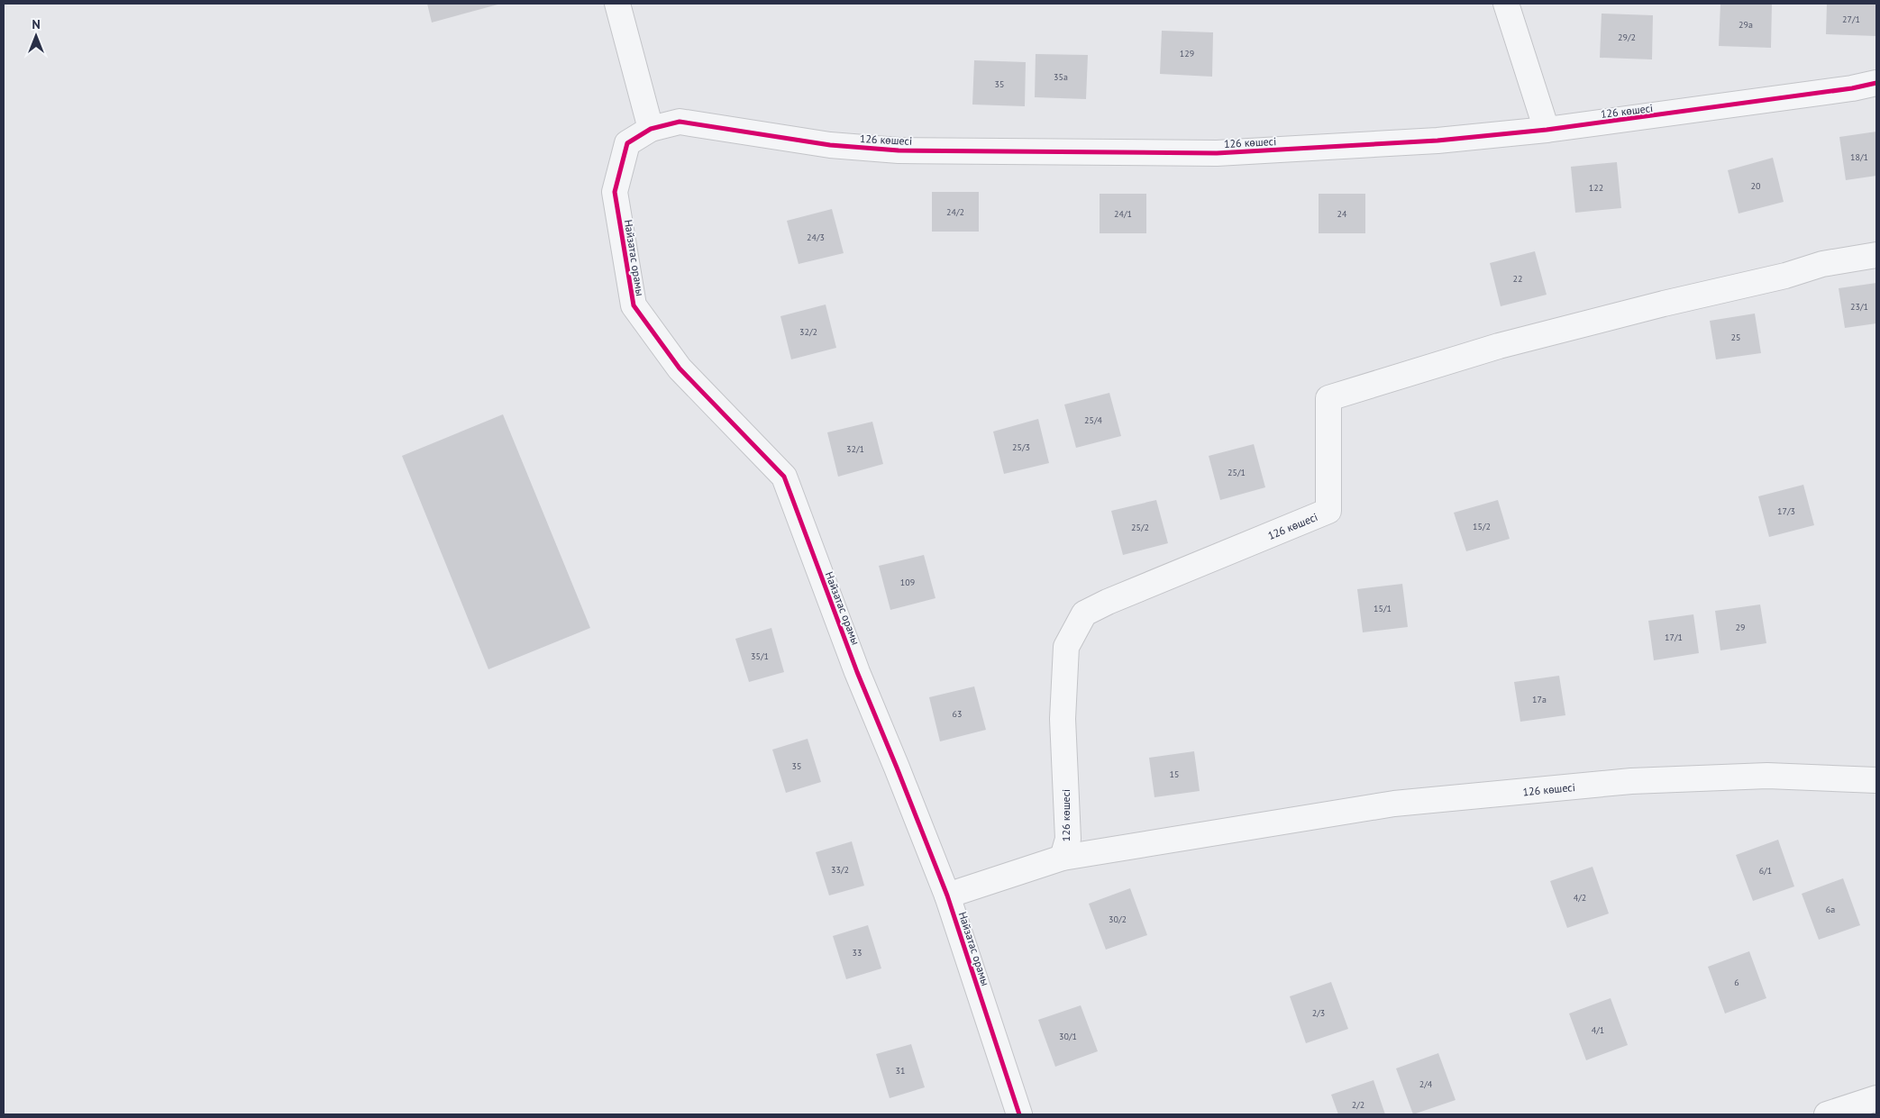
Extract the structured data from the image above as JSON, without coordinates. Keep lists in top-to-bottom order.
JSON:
{
  "streets": {
    "street": ["126 көшесі", "Найзатас орамы"]
  },
  "crossings": [
    ["126 көшесі", "Найзатас орамы"]
  ],
  "house_numbers": [
    "27/1",
    "29а",
    "29/2",
    "129",
    "35а",
    "35",
    "18/1",
    "20",
    "122",
    "24/2",
    "24/1",
    "24",
    "24/3",
    "22",
    "23/1",
    "32/2",
    "25",
    "25/4",
    "25/3",
    "32/1",
    "25/1",
    "17/3",
    "15/2",
    "25/2",
    "109",
    "15/1",
    "29",
    "17/1",
    "35/1",
    "17а",
    "63",
    "35",
    "15",
    "33/2",
    "6/1",
    "4/2",
    "6а",
    "30/2",
    "33",
    "6",
    "2/3",
    "4/1",
    "30/1",
    "31",
    "2/4",
    "2/2"
  ],
  "north": "top"
}
